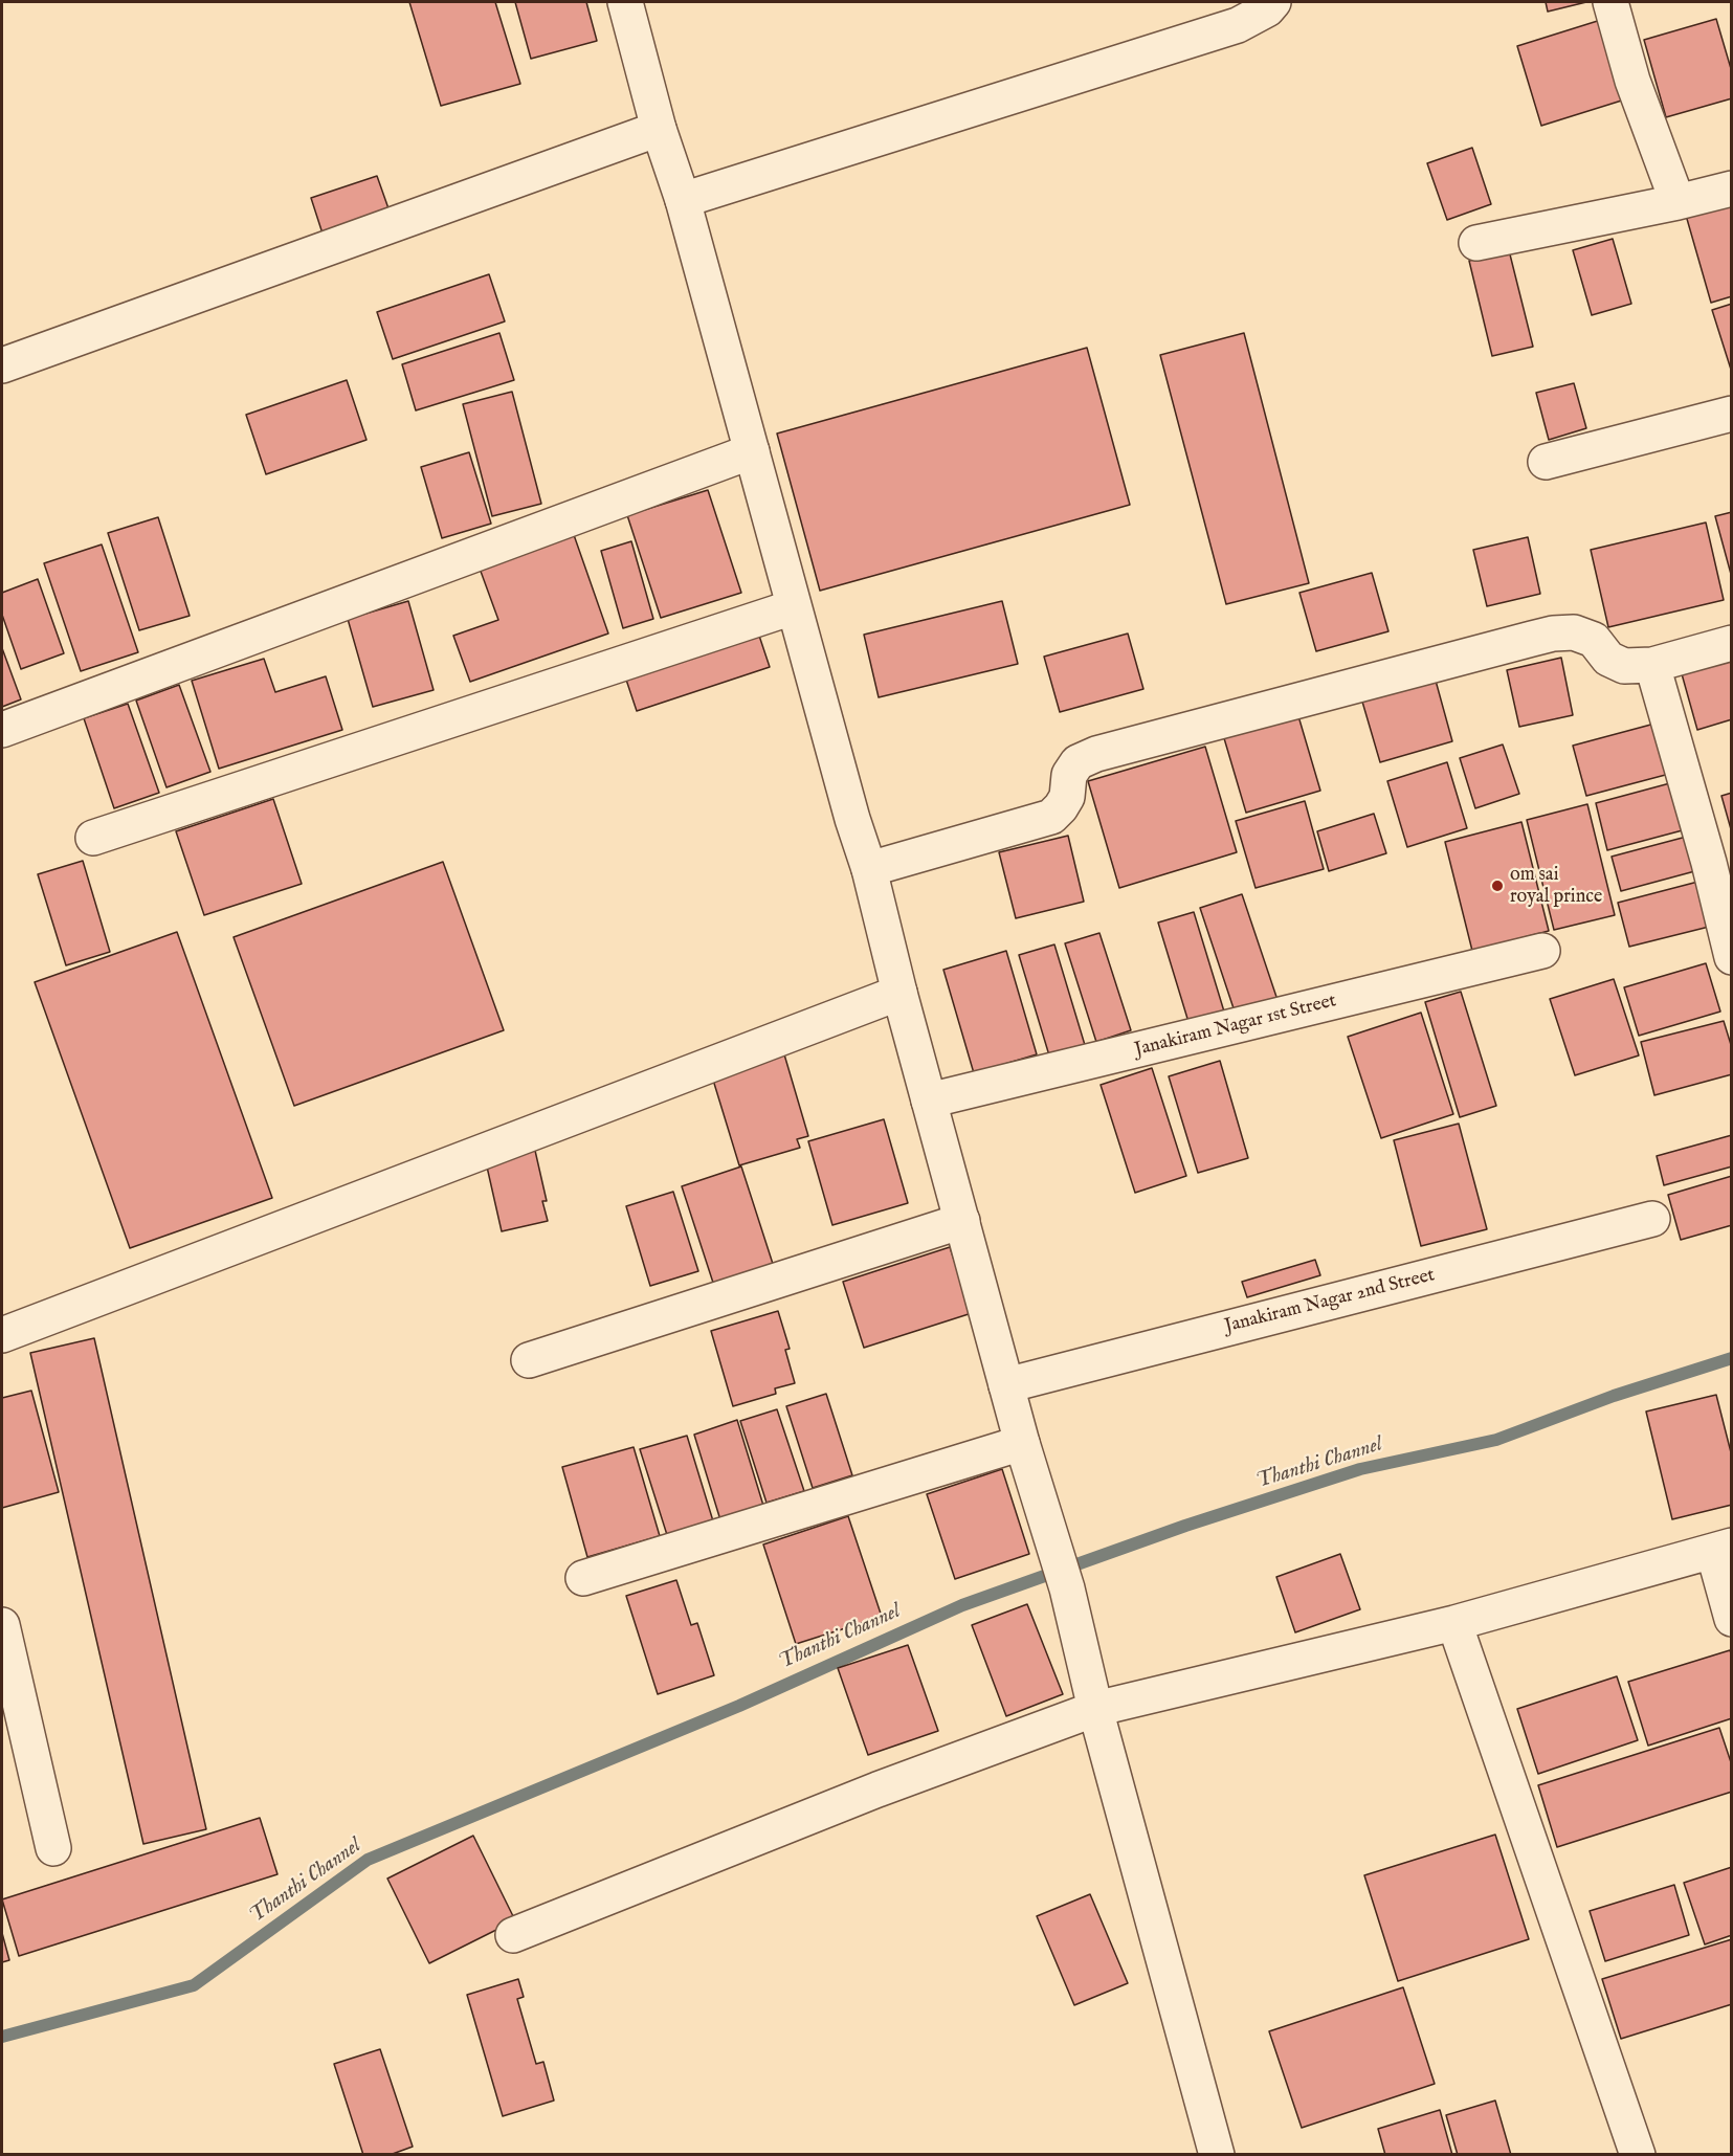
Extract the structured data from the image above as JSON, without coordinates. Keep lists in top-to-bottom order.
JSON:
{
  "streets": {
    "street": ["Janakiram Nagar 1st Street", "Janakiram Nagar 2nd Street"]
  },
  "water": ["Thanthi Channel"],
  "places": ["om sai royal prince"]
}
